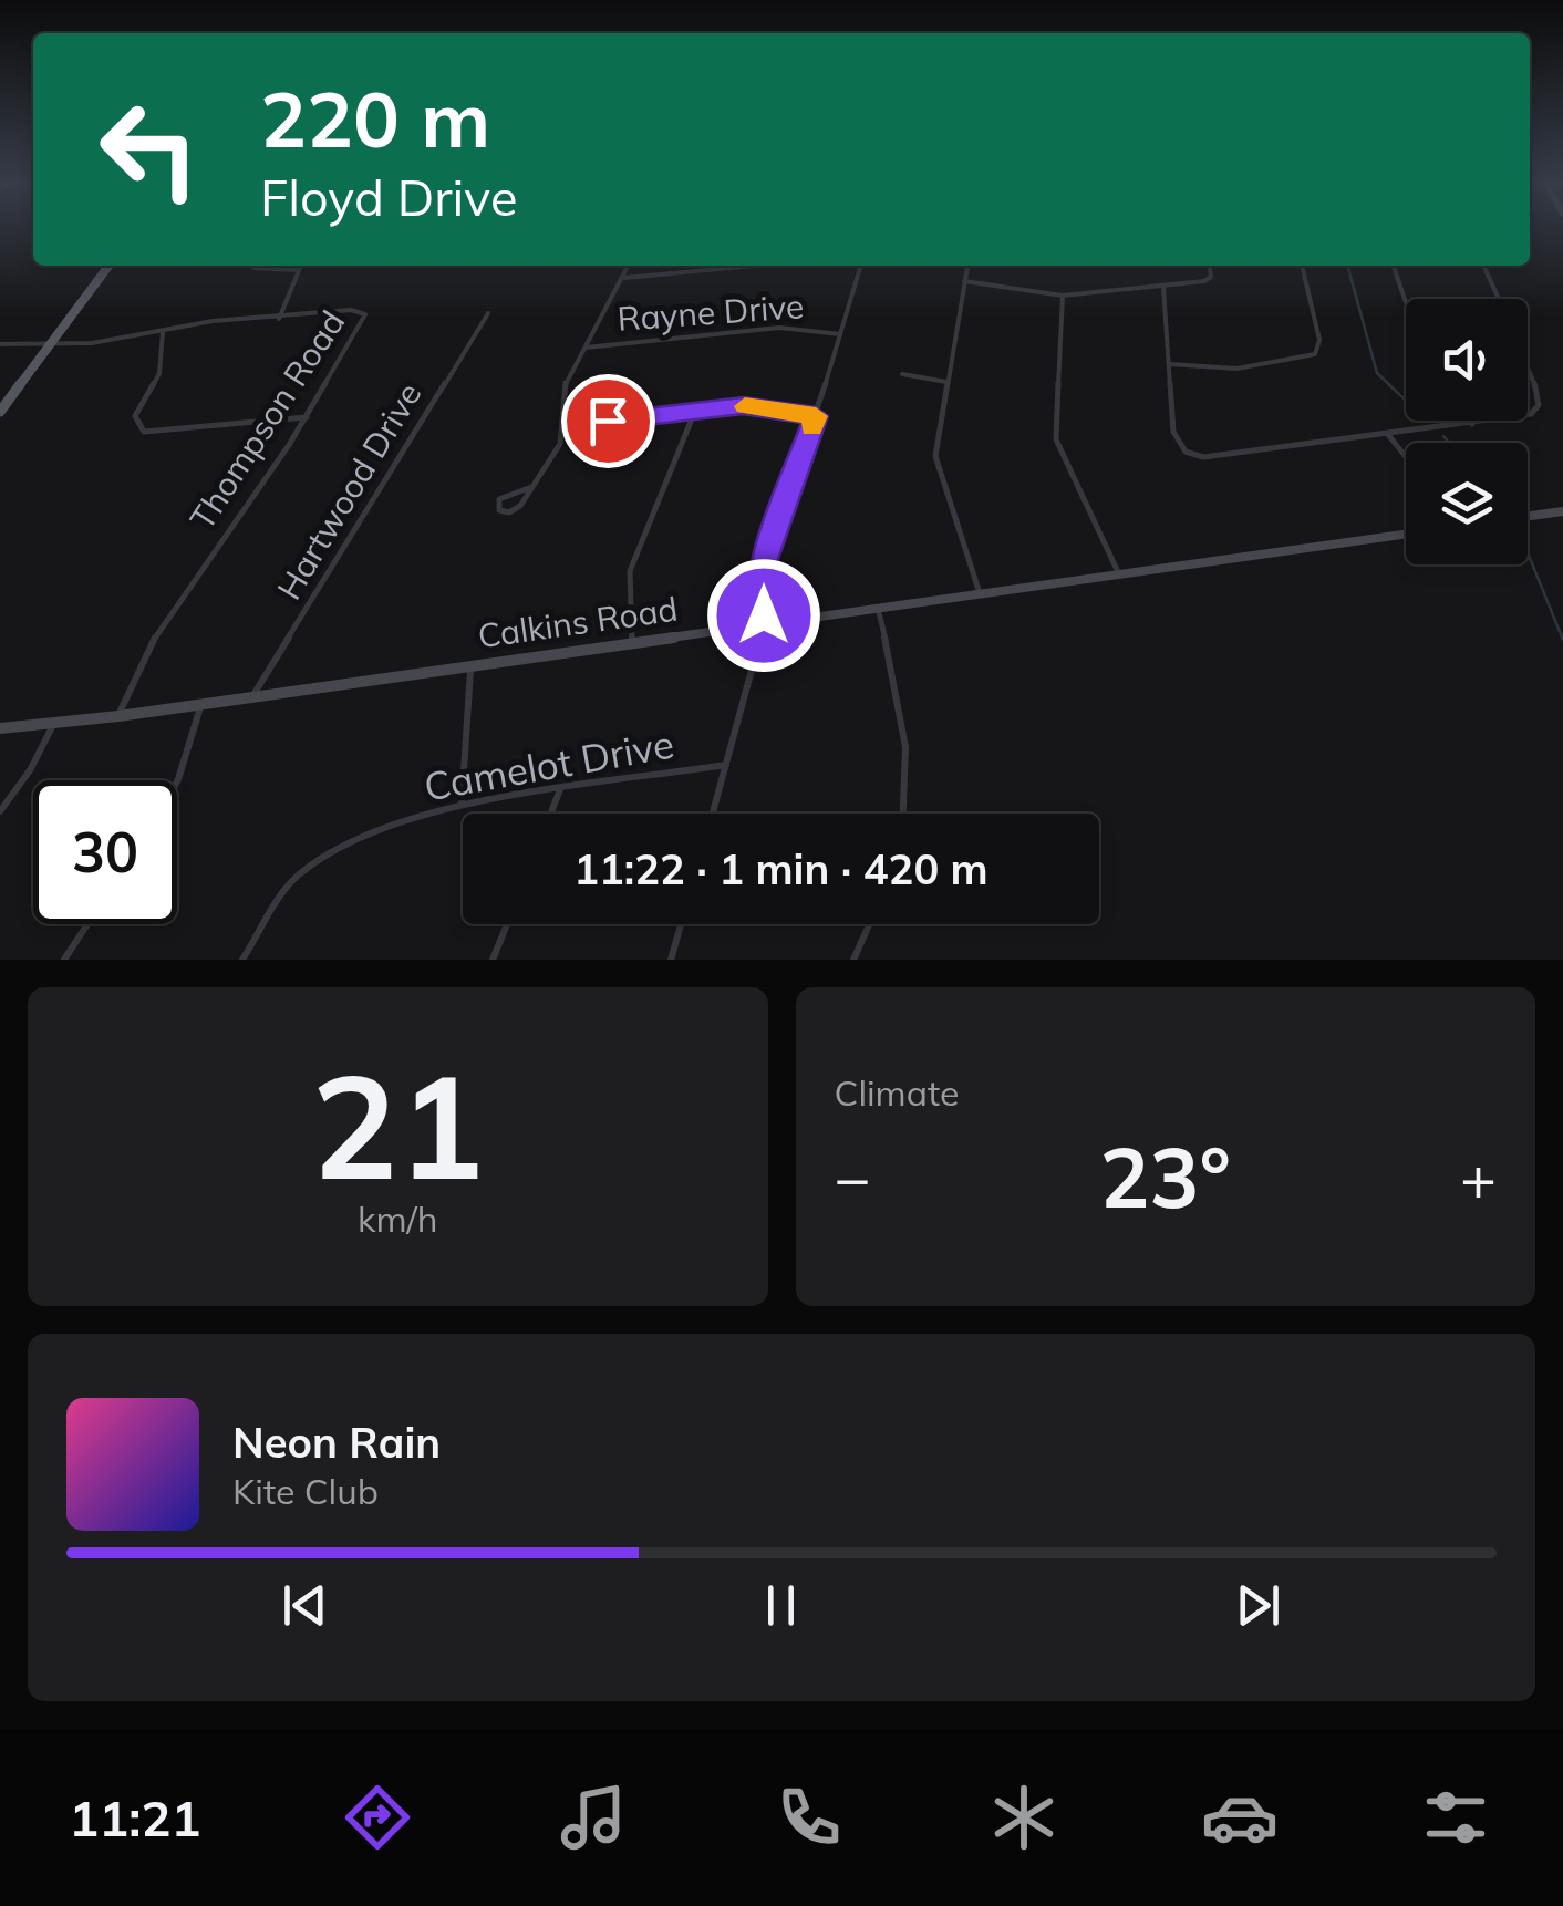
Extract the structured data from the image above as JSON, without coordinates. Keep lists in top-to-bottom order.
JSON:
{
  "streets": {
    "main road": ["Calkins Road"],
    "street": [
      "Rayne Drive",
      "Thompson Road",
      "Hartwood Drive",
      "Camelot Drive"
    ]
  },
  "crossings": [
    ["Thompson Road", "Calkins Road"],
    ["Hartwood Drive", "Calkins Road"]
  ],
  "page": {
    "turn": ["220 m", "Floyd Drive"],
    "limit": "30",
    "trip": "11:22 · 1 min · 420 m",
    "tile": [
      ["21", "km/h"],
      "Climate"
    ],
    "heat": ["−", "23°", "+"],
    "song": ["Neon Rain", "Kite Club"],
    "tabs": "11:21"
  }
}
